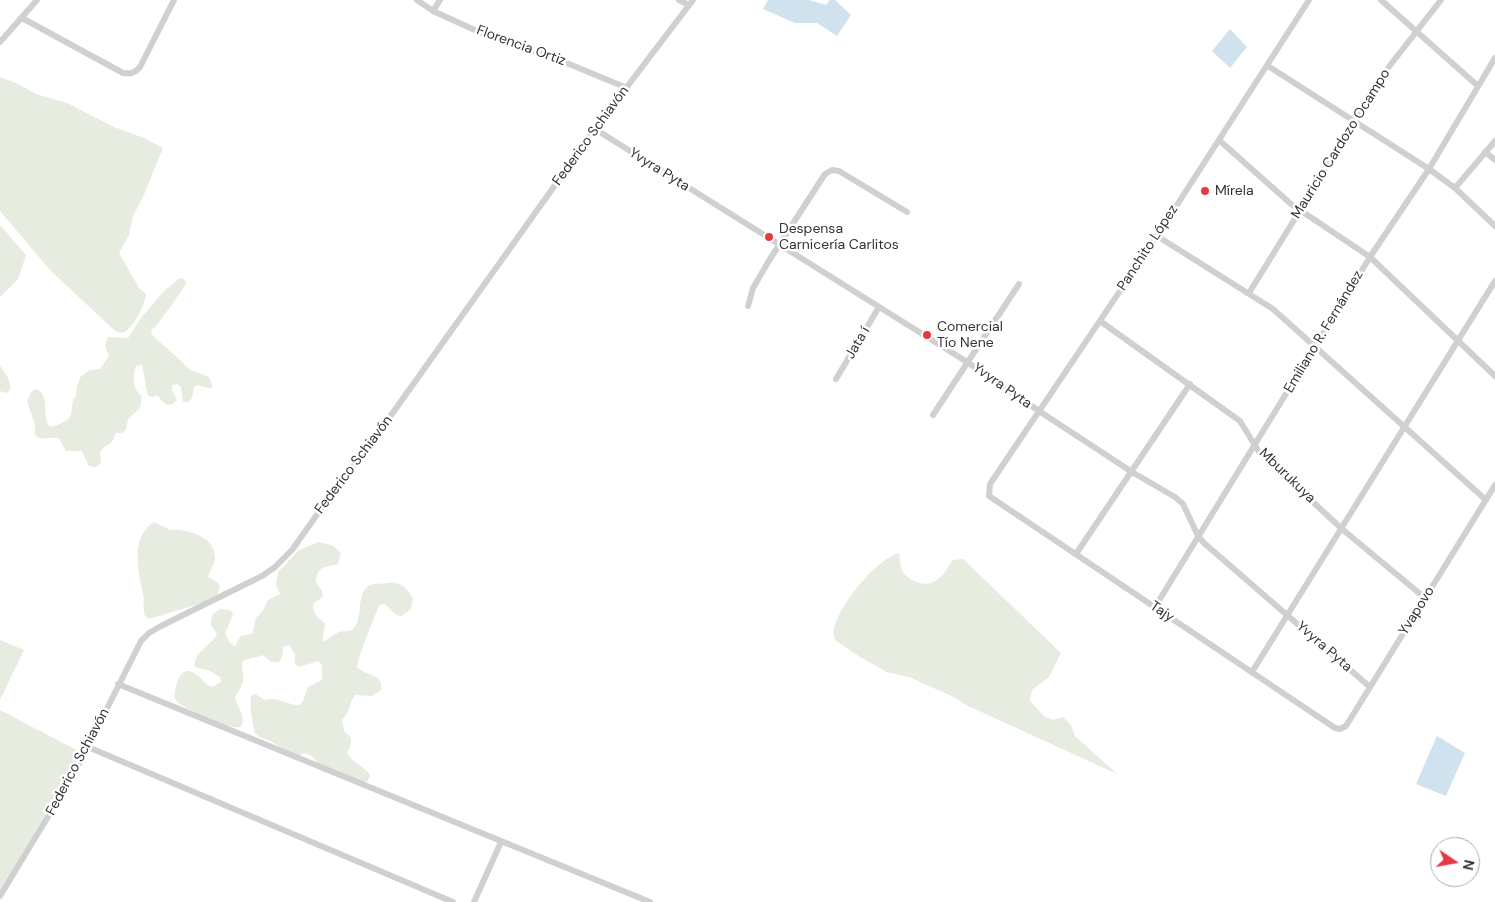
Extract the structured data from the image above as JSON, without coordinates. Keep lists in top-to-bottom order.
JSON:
{
  "streets": {
    "street": [
      "Florencia Ortiz",
      "Federico Schiavón",
      "Mauricio Cardozo Ocampo",
      "Yvyra Pyta",
      "Panchito López",
      "Emiliano R. Fernández",
      "Jata í",
      "Mburukuya",
      "Yvapovo",
      "Tajy"
    ]
  },
  "crossings": [
    ["Florencia Ortiz", "Federico Schiavón"],
    ["Federico Schiavón", "Yvyra Pyta"],
    ["Yvyra Pyta", "Panchito López"],
    ["Yvyra Pyta", "Emiliano R. Fernández"],
    ["Yvyra Pyta", "Jata í"],
    ["Yvyra Pyta", "Yvapovo"],
    ["Panchito López", "Mburukuya"],
    ["Panchito López", "Tajy"],
    ["Emiliano R. Fernández", "Mburukuya"],
    ["Emiliano R. Fernández", "Tajy"],
    ["Mburukuya", "Yvapovo"],
    ["Yvapovo", "Tajy"]
  ],
  "places": ["Mírela", "Despensa Carnicería Carlitos", "Comercial Tío Nene"],
  "north": "right"
}
